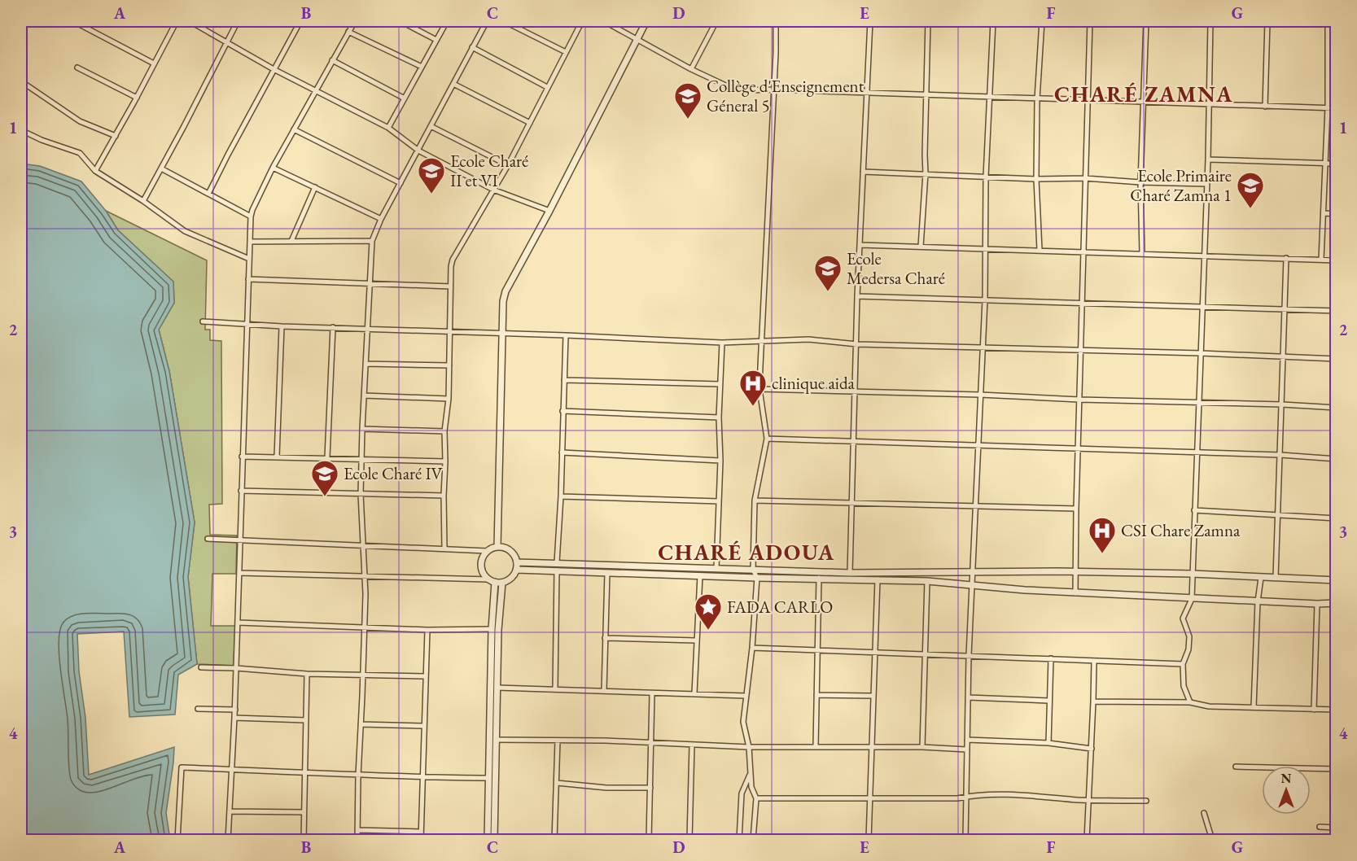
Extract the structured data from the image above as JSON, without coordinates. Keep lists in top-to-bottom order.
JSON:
{
  "districts": ["CHARÉ ZAMNA", "CHARÉ ADOUA"],
  "places": {
    "school or university": [
      "Collège d'Enseignement Géneral 5",
      "Ecole Charé II et VI",
      "Ecole Primaire Charé Zamna 1",
      "Ecole Medersa Charé",
      "Ecole Charé IV"
    ],
    "hospital": ["clinique aida", "CSI Chare Zamna"],
    "place": ["FADA CARLO"]
  },
  "north": "top",
  "grid": {
    "columns": [
      "A",
      "B",
      "C",
      "D",
      "E",
      "F",
      "G"
    ],
    "rows": [
      "1",
      "2",
      "3",
      "4"
    ]
  }
}
